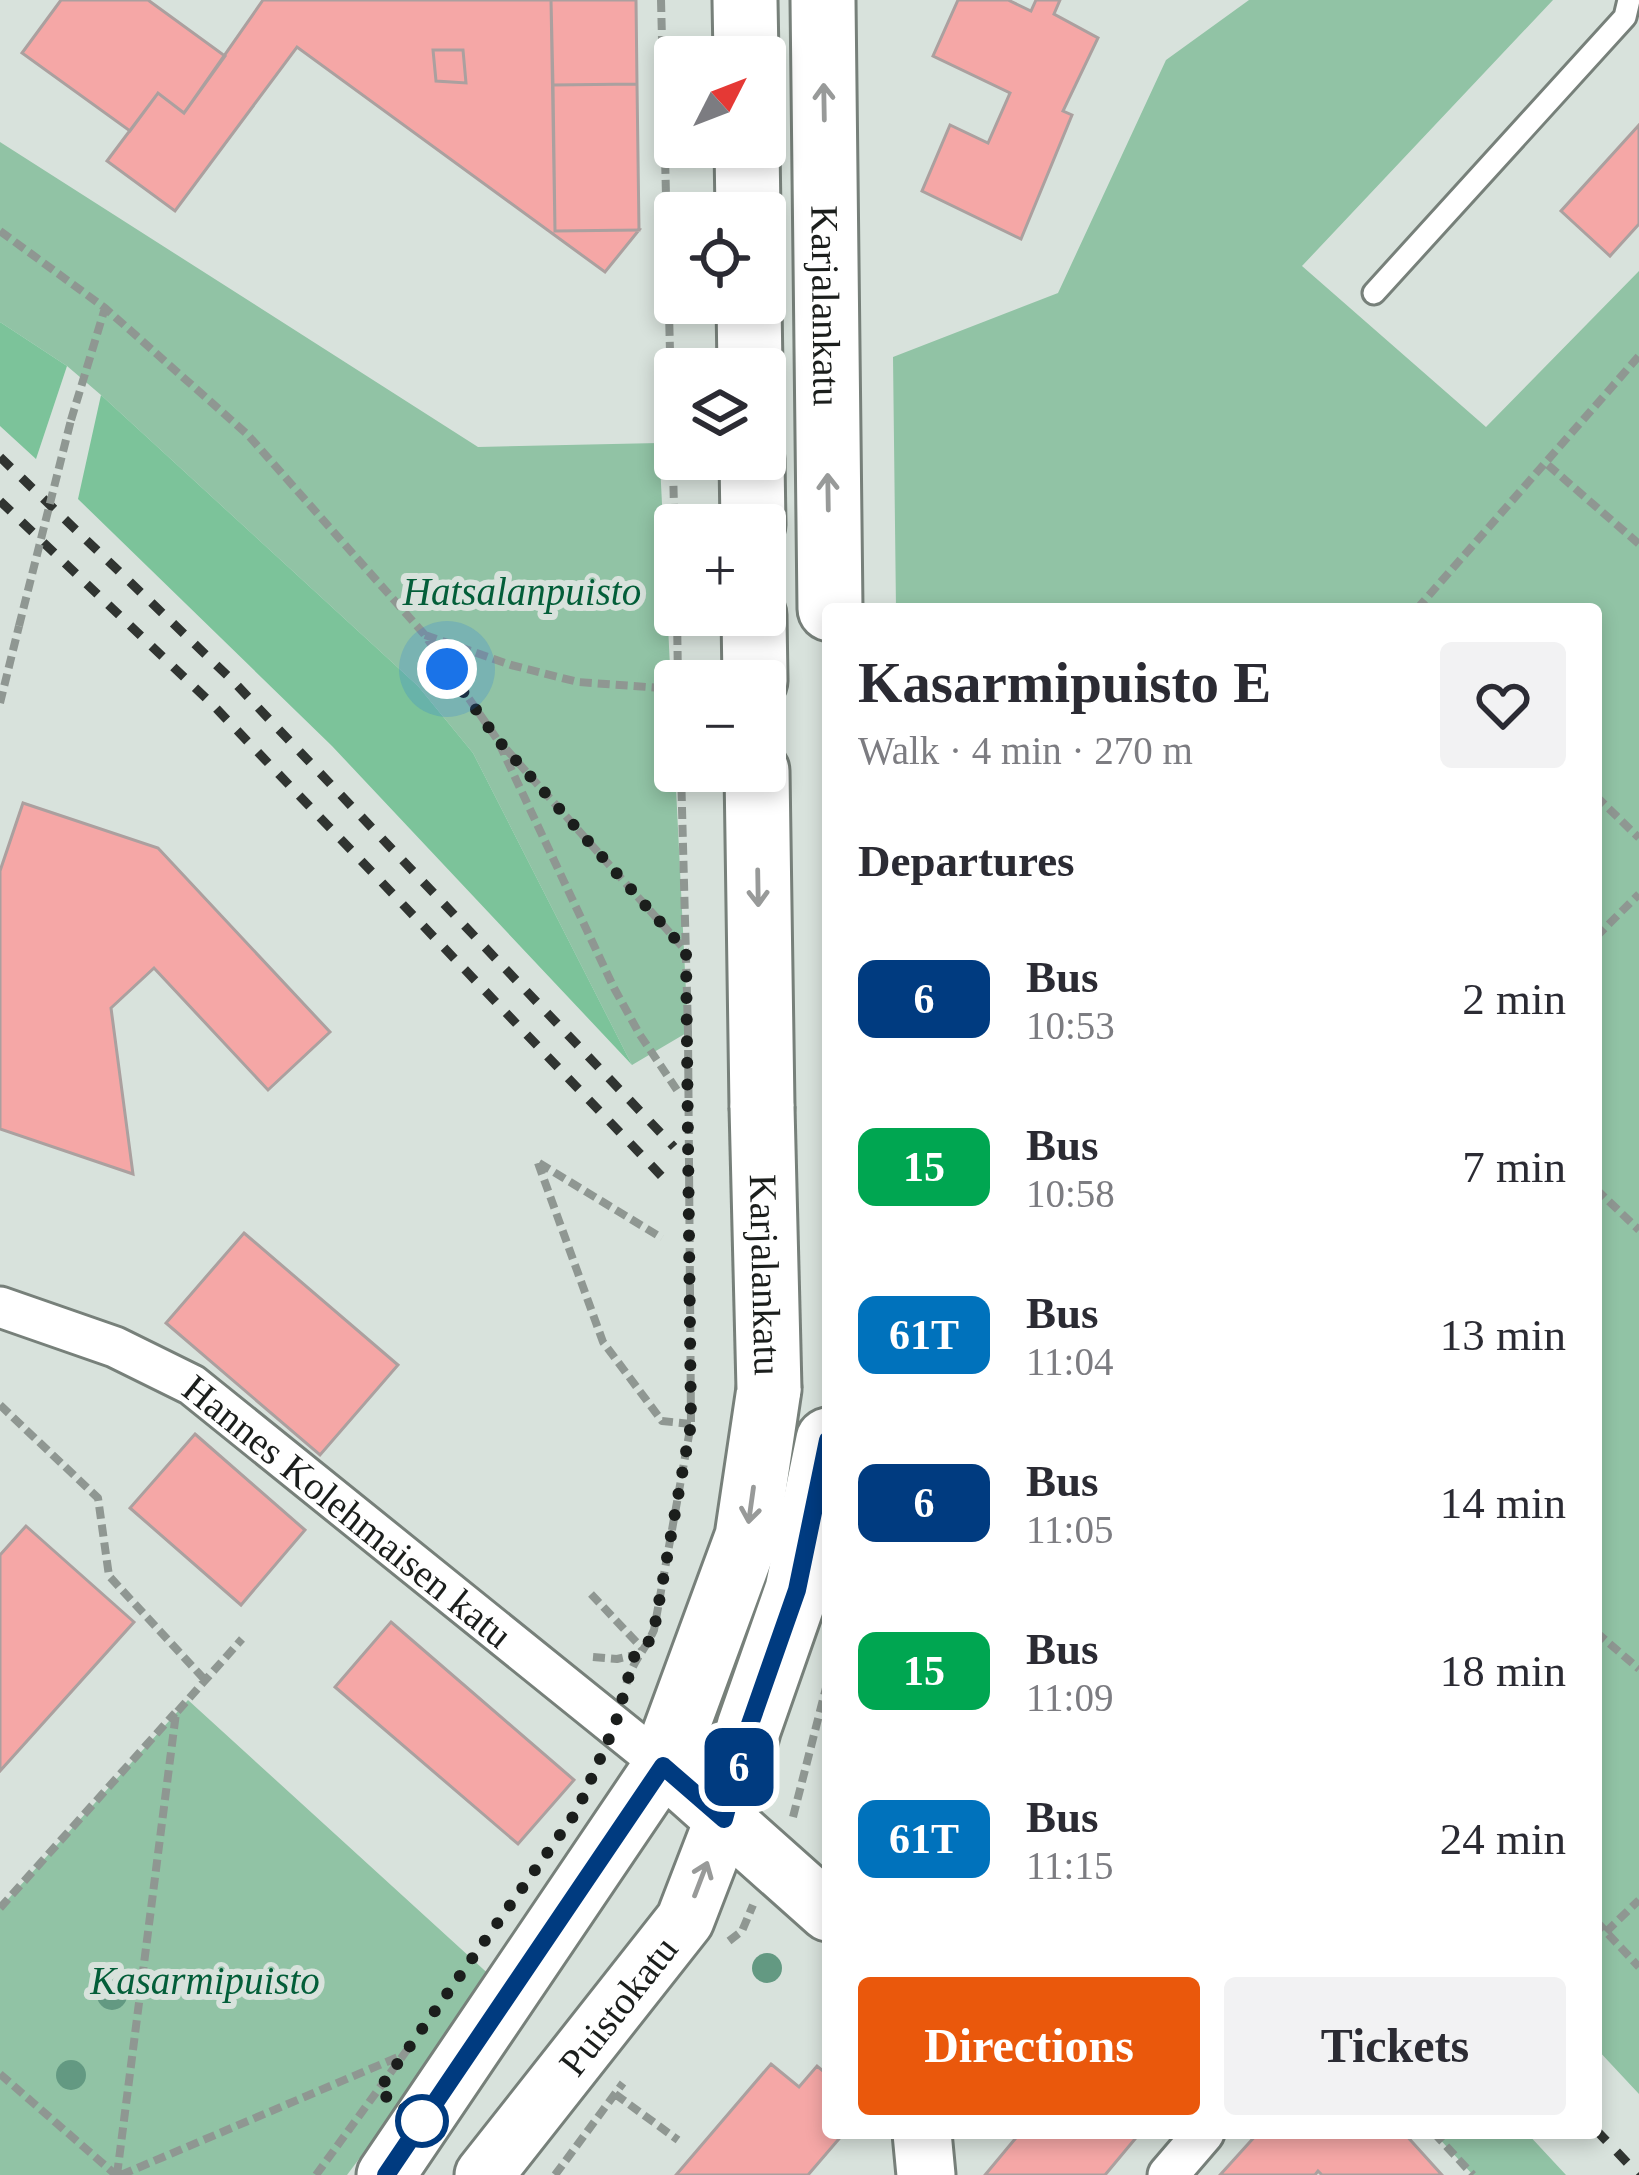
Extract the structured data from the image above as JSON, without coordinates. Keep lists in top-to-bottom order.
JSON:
{
  "streets": {
    "main road": ["Karjalankatu", "Puistokatu"],
    "street": ["Hannes Kolehmaisen katu"]
  },
  "crossings": [
    ["Karjalankatu", "Hannes Kolehmaisen katu"]
  ],
  "parks": ["Hatsalanpuisto", "Kasarmipuisto"],
  "lines": ["bus line 6"],
  "north": "top right",
  "page": {
    "on_map": "6",
    "map_buttons": ["+", "−"],
    "heading": [
      ["Kasarmipuisto E", "Walk · 4 min · 270 m"],
      "Departures"
    ],
    "list": [
      {
        "mark": "6",
        "name": "Bus",
        "note": "10:53",
        "value": "2 min"
      },
      {
        "mark": "15",
        "name": "Bus",
        "note": "10:58",
        "value": "7 min"
      },
      {
        "mark": "61T",
        "name": "Bus",
        "note": "11:04",
        "value": "13 min"
      },
      {
        "mark": "6",
        "name": "Bus",
        "note": "11:05",
        "value": "14 min"
      },
      {
        "mark": "15",
        "name": "Bus",
        "note": "11:09",
        "value": "18 min"
      },
      {
        "mark": "61T",
        "name": "Bus",
        "note": "11:15",
        "value": "24 min"
      }
    ],
    "buttons": ["Directions", "Tickets"]
  }
}
